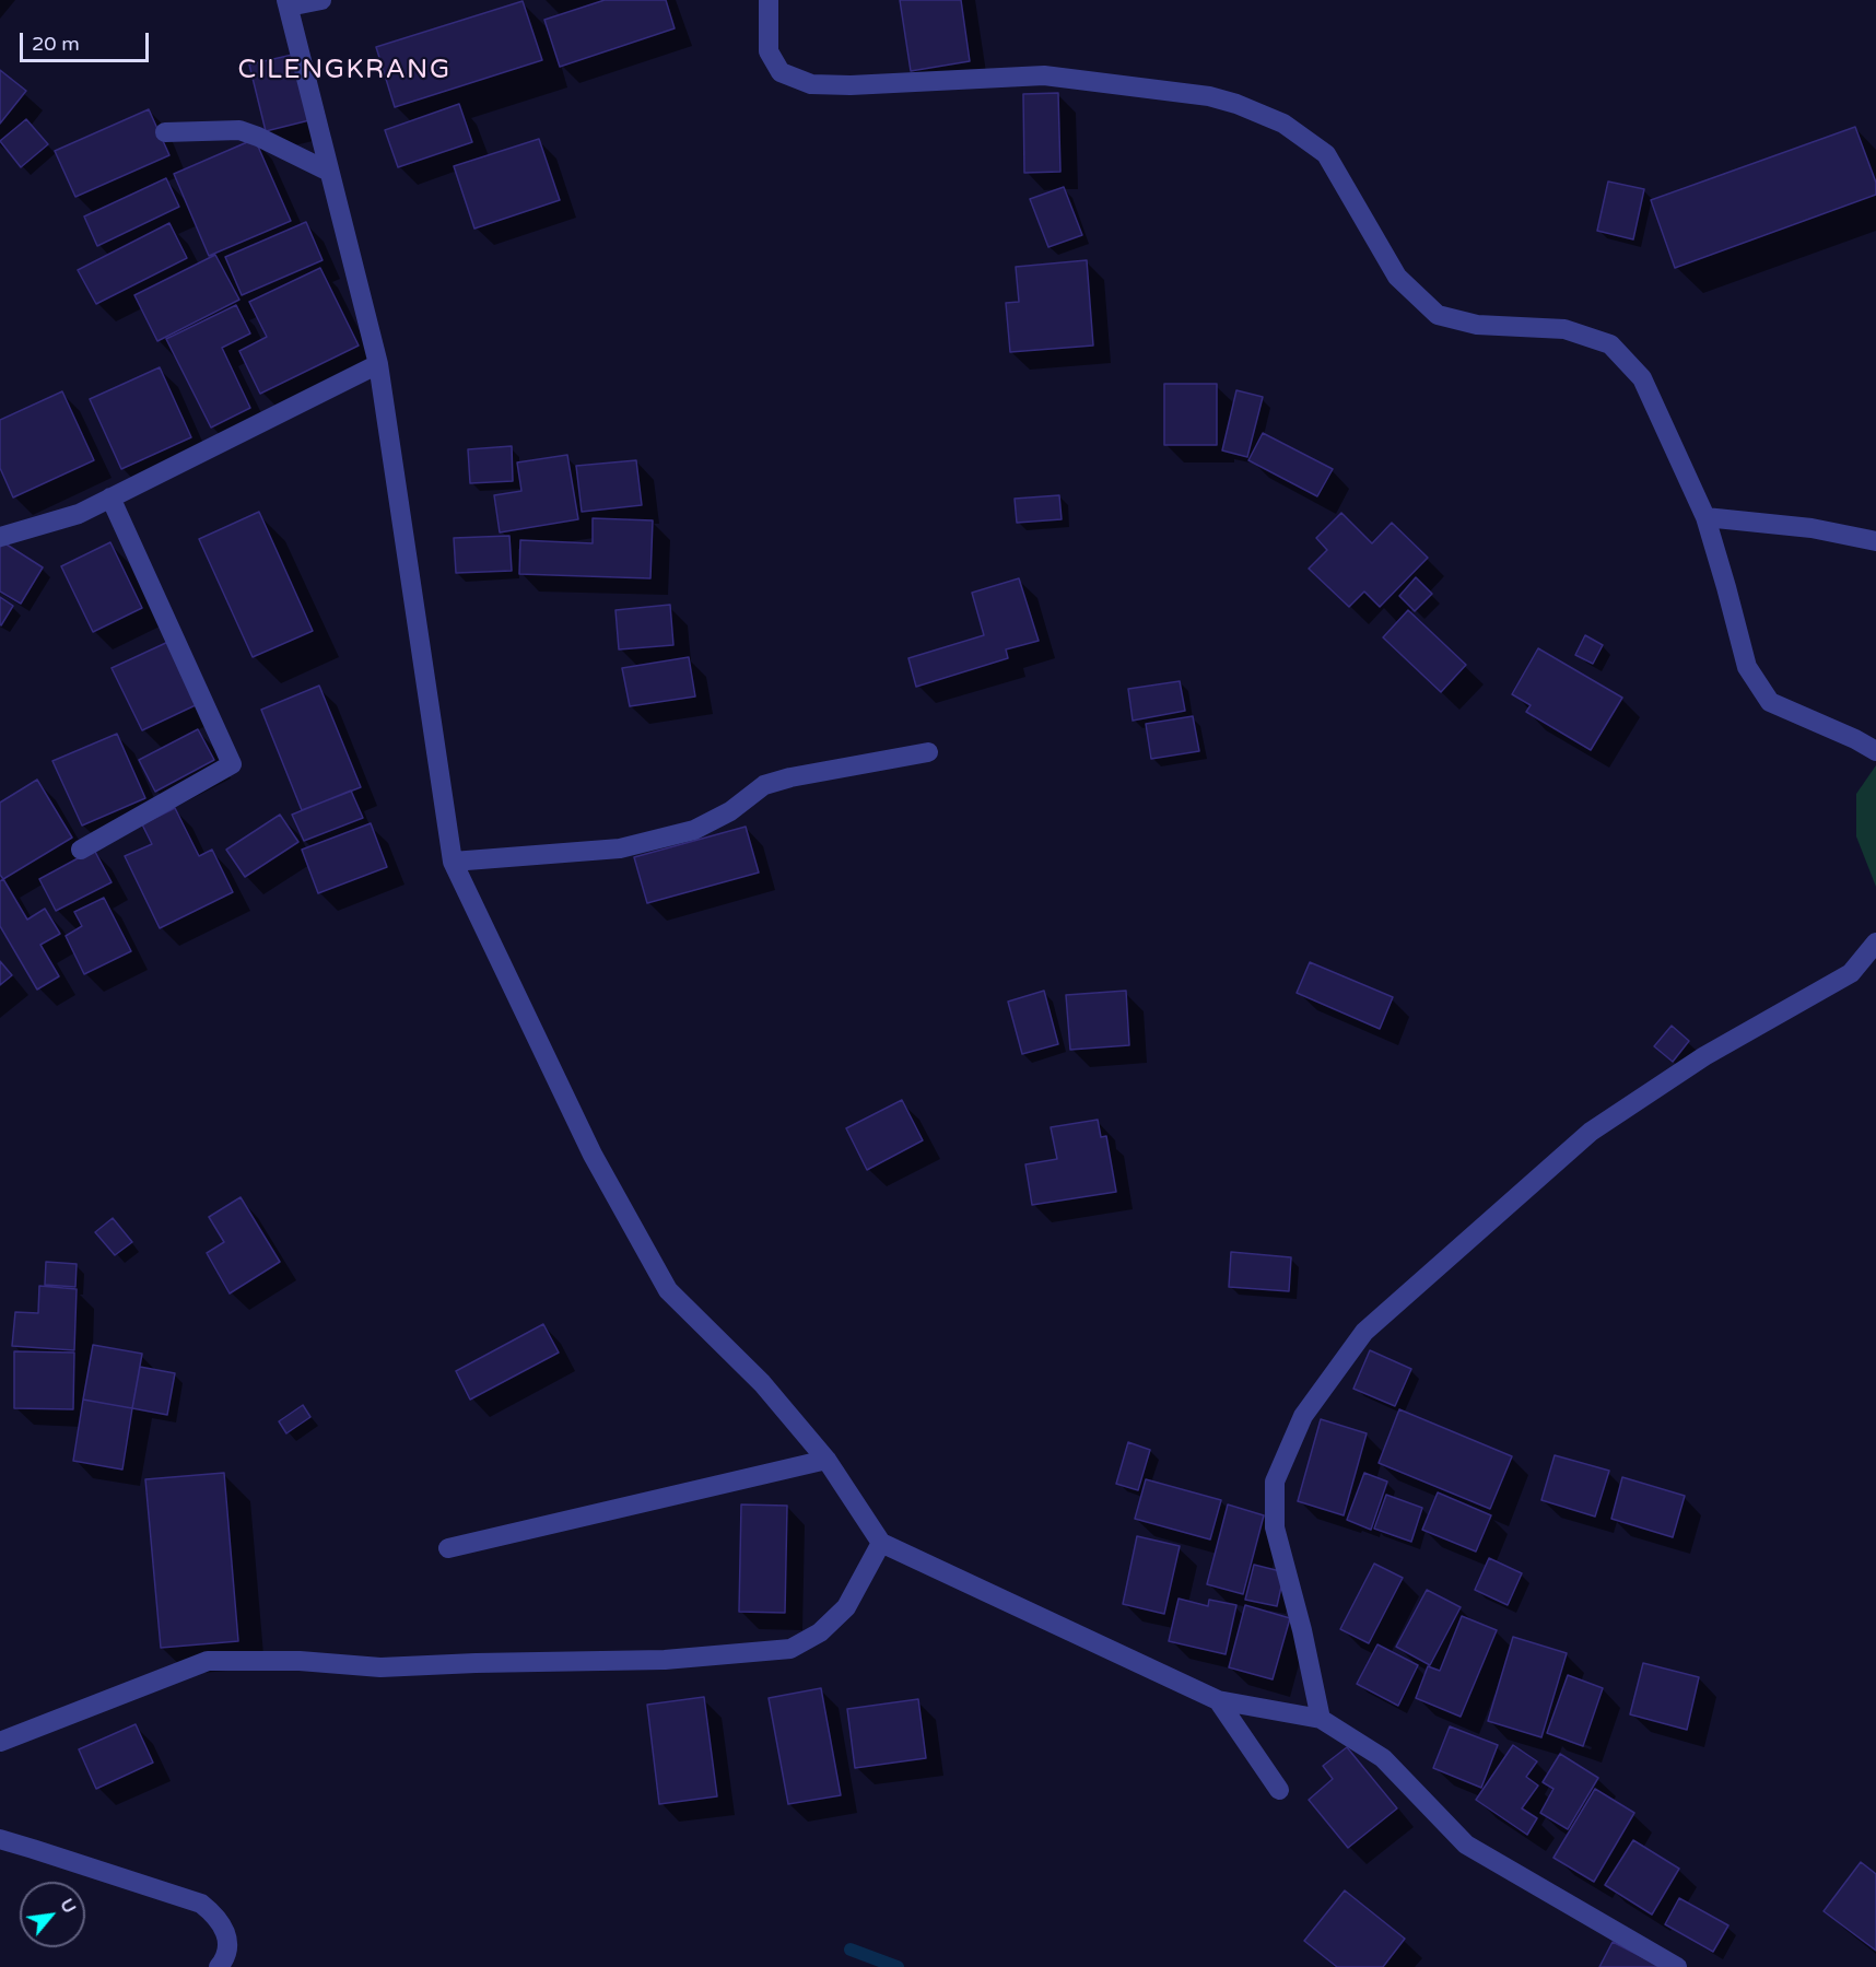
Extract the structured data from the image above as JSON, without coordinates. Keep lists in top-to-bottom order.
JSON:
{
  "districts": ["CILENGKRANG"],
  "scale_bar": "20 m",
  "north": "top right"
}
